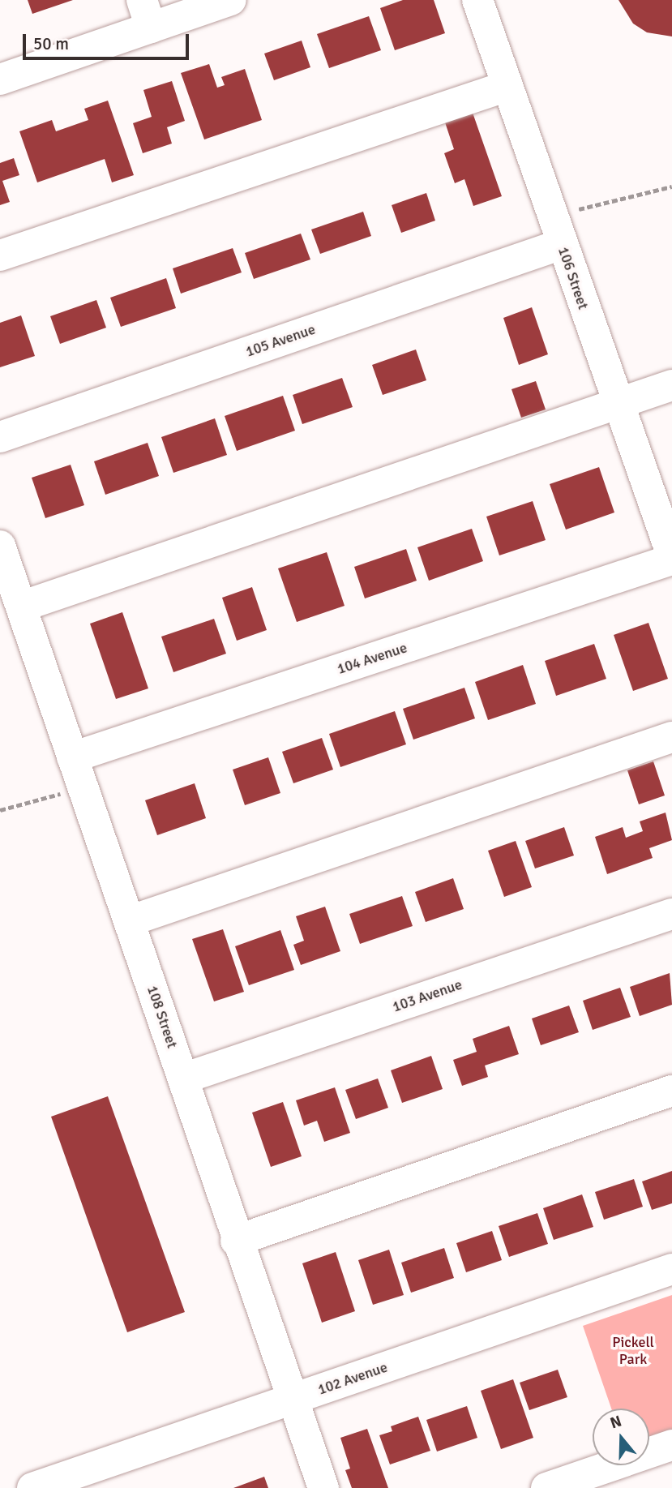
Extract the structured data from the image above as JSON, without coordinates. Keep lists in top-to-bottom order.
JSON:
{
  "streets": {
    "street": [
      "106 Street",
      "105 Avenue",
      "104 Avenue",
      "103 Avenue",
      "108 Street",
      "102 Avenue"
    ]
  },
  "crossings": [
    ["106 Street", "105 Avenue"],
    ["106 Street", "104 Avenue"],
    ["104 Avenue", "108 Street"],
    ["103 Avenue", "108 Street"],
    ["108 Street", "102 Avenue"]
  ],
  "parks": ["Pickell Park"],
  "scale_bar": "50 m",
  "north": "top"
}
